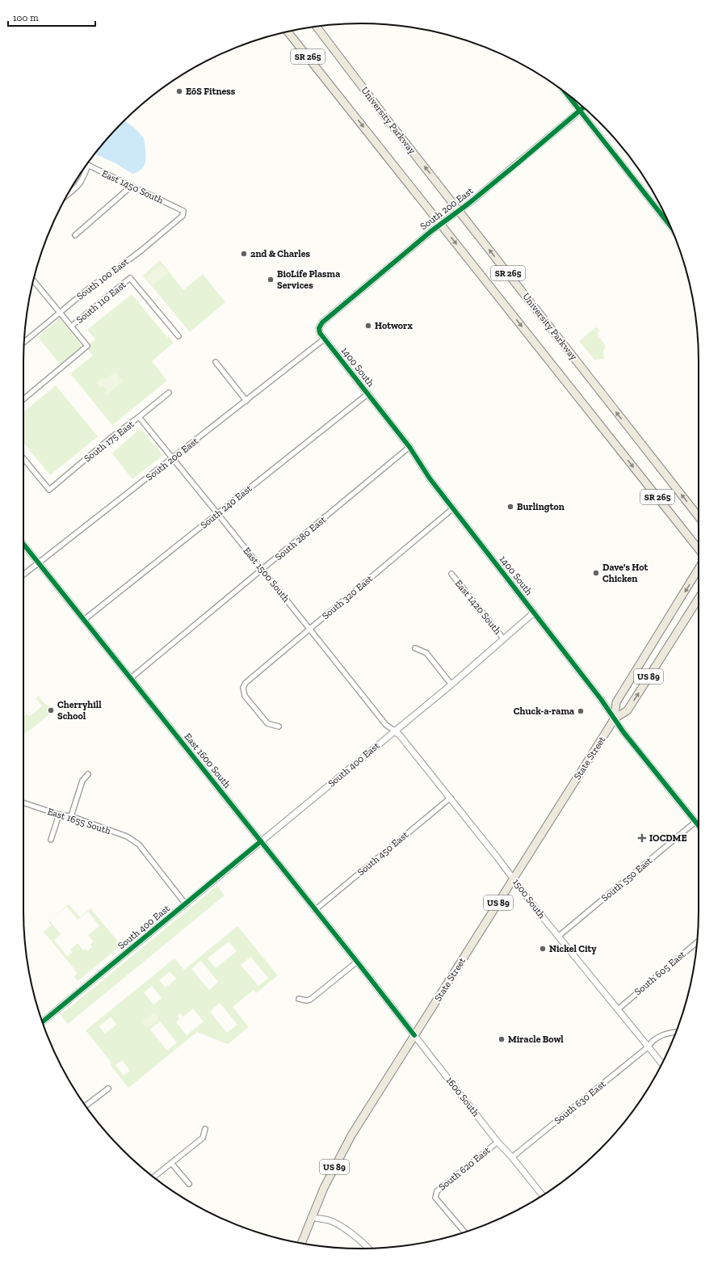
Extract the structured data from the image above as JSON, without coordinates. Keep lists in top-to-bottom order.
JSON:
{
  "streets": {
    "main road": [
      "SR 265",
      "University Parkway",
      "US 89",
      "State Street"
    ],
    "street": [
      "East 1450 South",
      "South 200 East",
      "South 100 East",
      "South 110 East",
      "1400 South",
      "South 175 East",
      "South 240 East",
      "South 280 East",
      "East 1500 South",
      "South 320 East",
      "East 1420 South",
      "East 1600 South",
      "South 400 East",
      "East 1655 South",
      "South 450 East",
      "South 550 East",
      "1500 South",
      "South 605 East",
      "1600 South",
      "South 630 East",
      "South 620 East"
    ]
  },
  "crossings": [
    ["SR 265", "South 200 East"],
    ["University Parkway", "South 200 East"],
    ["East 1450 South", "South 100 East"],
    ["South 200 East", "1400 South"],
    ["South 200 East", "East 1500 South"],
    ["South 200 East", "East 1600 South"],
    ["1400 South", "South 240 East"],
    ["1400 South", "South 280 East"],
    ["1400 South", "South 320 East"],
    ["1400 South", "State Street"],
    ["1400 South", "South 400 East"],
    ["1400 South", "South 550 East"],
    ["South 175 East", "East 1500 South"],
    ["South 240 East", "East 1500 South"],
    ["South 240 East", "East 1600 South"],
    ["South 280 East", "East 1500 South"],
    ["South 280 East", "East 1600 South"],
    ["East 1500 South", "South 320 East"],
    ["East 1500 South", "South 400 East"],
    ["East 1500 South", "1500 South"],
    ["East 1420 South", "South 400 East"],
    ["State Street", "1500 South"],
    ["State Street", "1600 South"],
    ["East 1600 South", "South 400 East"],
    ["East 1600 South", "South 450 East"],
    ["East 1600 South", "1600 South"],
    ["South 400 East", "East 1655 South"],
    ["South 400 East", "1500 South"],
    ["South 450 East", "1500 South"],
    ["South 550 East", "1500 South"],
    ["1500 South", "South 605 East"],
    ["1500 South", "South 630 East"],
    ["1600 South", "South 630 East"],
    ["1600 South", "South 620 East"]
  ],
  "places": {
    "other": [
      "EōS Fitness",
      "2nd & Charles",
      "BioLife Plasma Services",
      "Hotworx",
      "Burlington",
      "Dave's Hot Chicken",
      "Cherryhill School",
      "Chuck-a-rama",
      "Nickel City",
      "Miracle Bowl"
    ],
    "health": ["IOCDME"]
  },
  "scale_bar": "100 m"
}
